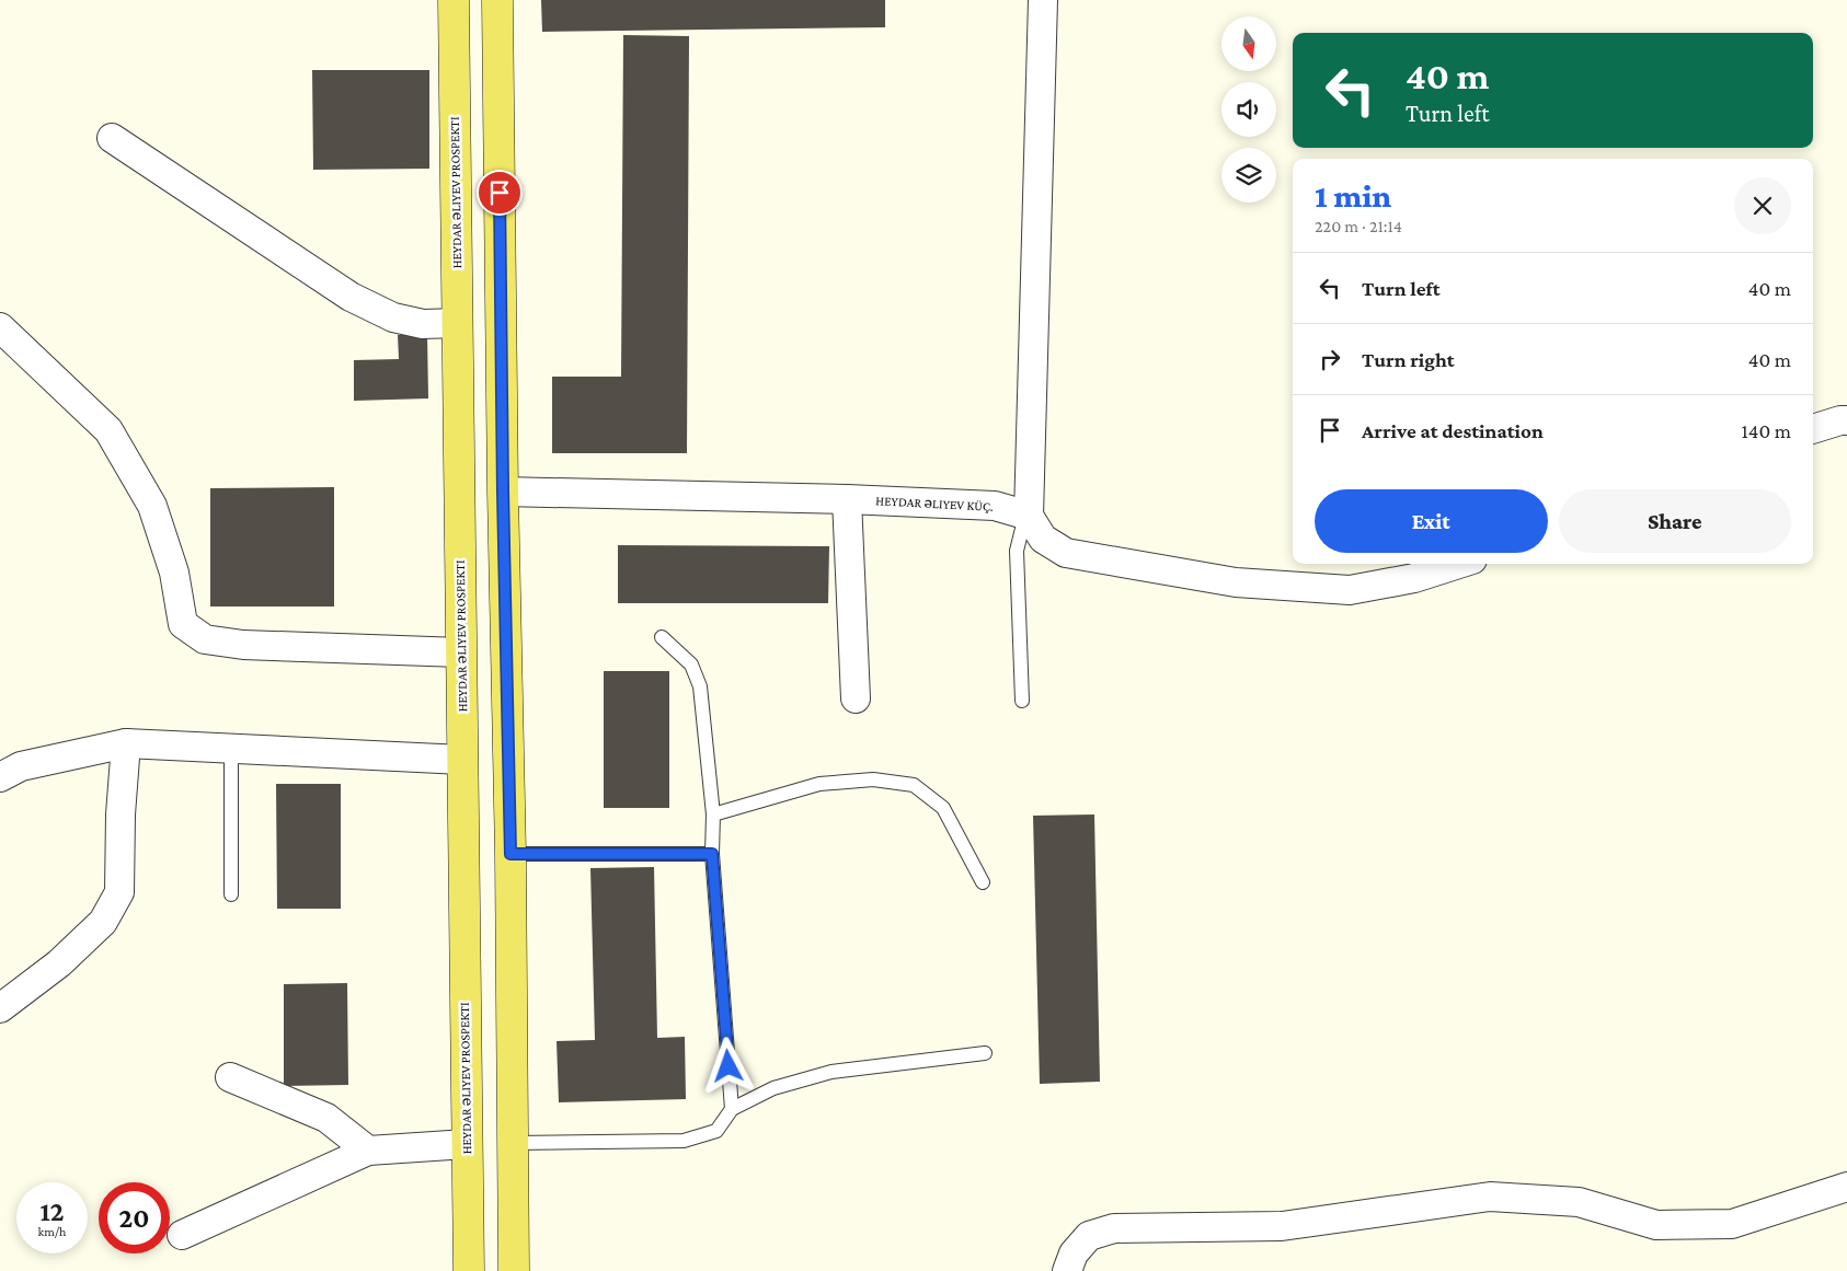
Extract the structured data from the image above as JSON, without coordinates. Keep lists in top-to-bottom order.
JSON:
{
  "streets": {
    "main road": ["HEYDAR ƏLIYEV PROSPEKTI"],
    "street": ["HEYDAR ƏLIYEV KÜÇ."]
  },
  "north": "bottom",
  "page": {
    "turn": ["40 m", "Turn left"],
    "heading": ["1 min", "220 m · 21:14"],
    "list": [
      {
        "name": "Turn left",
        "value": "40 m"
      },
      {
        "name": "Turn right",
        "value": "40 m"
      },
      {
        "name": "Arrive at destination",
        "value": "140 m"
      }
    ],
    "buttons": ["Exit", "Share"],
    "speed": "12 km/h",
    "limit": "20"
  }
}
